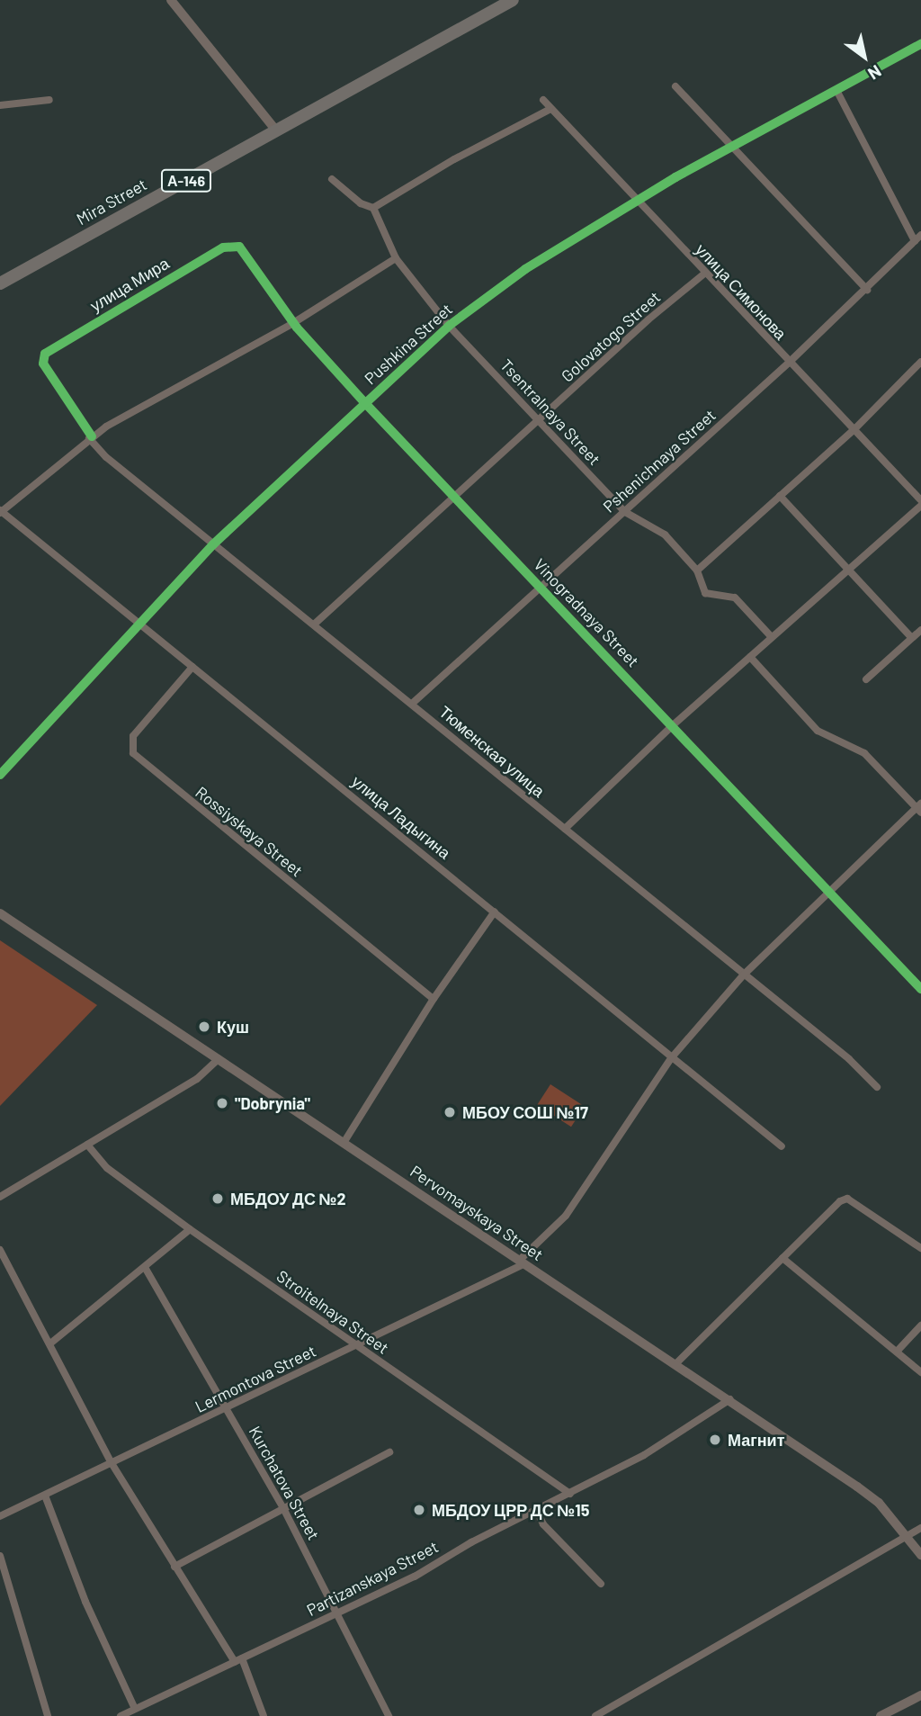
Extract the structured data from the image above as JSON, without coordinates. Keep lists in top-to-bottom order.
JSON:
{
  "streets": {
    "highway": ["А-146", "Mira Street"],
    "street": [
      "улица Мира",
      "улица Симонова",
      "Golovatogo Street",
      "Pushkina Street",
      "Tsentralnaya Street",
      "Pshenichnaya Street",
      "Vinogradnaya Street",
      "Тюменская улица",
      "улица Ладыгина",
      "Rossiyskaya Street",
      "Pervomayskaya Street",
      "Stroitelnaya Street",
      "Lermontova Street",
      "Kurchatova Street",
      "Partizanskaya Street"
    ]
  },
  "crossings": [
    ["улица Мира", "Vinogradnaya Street"],
    ["улица Мира", "Тюменская улица"],
    ["улица Симонова", "Golovatogo Street"],
    ["улица Симонова", "Pushkina Street"],
    ["улица Симонова", "Pshenichnaya Street"],
    ["Golovatogo Street", "Tsentralnaya Street"],
    ["Golovatogo Street", "Vinogradnaya Street"],
    ["Golovatogo Street", "Тюменская улица"],
    ["Pushkina Street", "Tsentralnaya Street"],
    ["Pushkina Street", "Vinogradnaya Street"],
    ["Pushkina Street", "Тюменская улица"],
    ["Pushkina Street", "улица Ладыгина"],
    ["Tsentralnaya Street", "Pshenichnaya Street"],
    ["Pshenichnaya Street", "Vinogradnaya Street"],
    ["Pshenichnaya Street", "Тюменская улица"],
    ["Vinogradnaya Street", "Lermontova Street"],
    ["Тюменская улица", "Lermontova Street"],
    ["улица Ладыгина", "Rossiyskaya Street"],
    ["улица Ладыгина", "Lermontova Street"],
    ["Pervomayskaya Street", "Lermontova Street"],
    ["Pervomayskaya Street", "Partizanskaya Street"],
    ["Stroitelnaya Street", "Lermontova Street"],
    ["Stroitelnaya Street", "Partizanskaya Street"],
    ["Lermontova Street", "Kurchatova Street"],
    ["Kurchatova Street", "Partizanskaya Street"]
  ],
  "places": [
    "Куш",
    "\"Dobrynia\"",
    "МБОУ СОШ №17",
    "МБДОУ ДС №2",
    "Магнит",
    "МБДОУ ЦРР ДС №15"
  ],
  "north": "bottom right"
}
